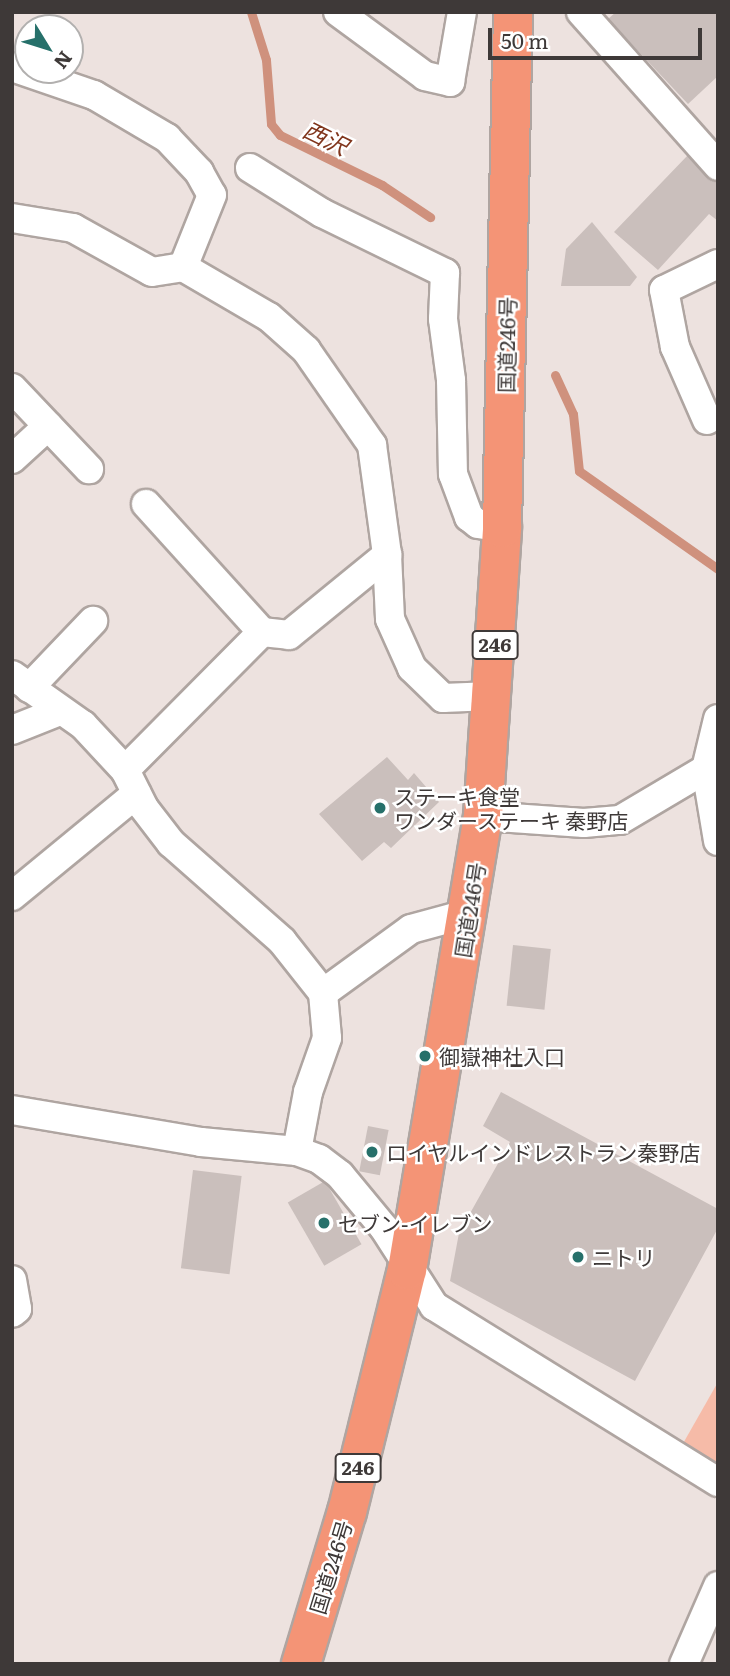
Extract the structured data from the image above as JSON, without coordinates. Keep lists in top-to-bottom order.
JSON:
{
  "streets": {
    "highway": ["国道246号", "246"]
  },
  "water": ["西沢"],
  "places": [
    "ステーキ食堂 ワンダーステーキ 秦野店",
    "御嶽神社入口",
    "ロイヤルインドレストラン秦野店",
    "セブン-イレブン",
    "ニトリ"
  ],
  "scale_bar": "50 m",
  "north": "bottom right"
}
